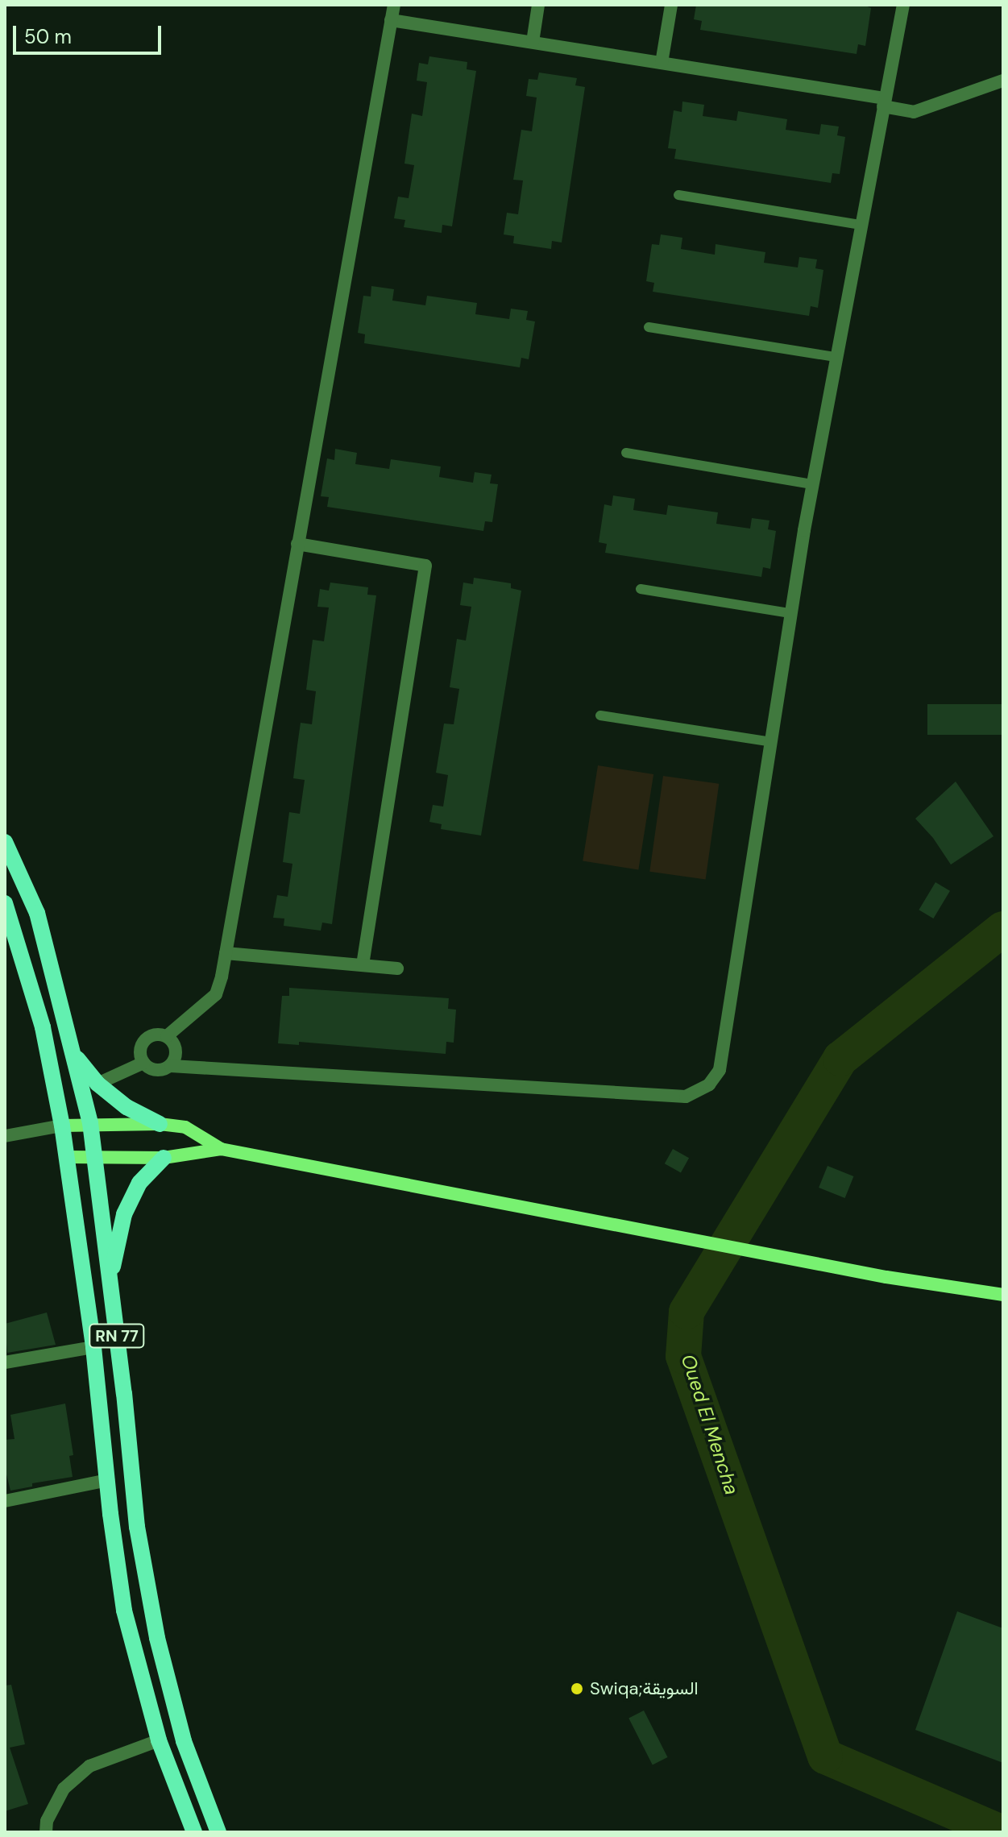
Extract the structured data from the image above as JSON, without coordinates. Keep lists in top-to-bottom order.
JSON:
{
  "streets": {
    "main road": ["RN 77"]
  },
  "water": ["Oued El Mencha"],
  "places": ["Swiqa;السويقة"],
  "scale_bar": "50 m"
}
